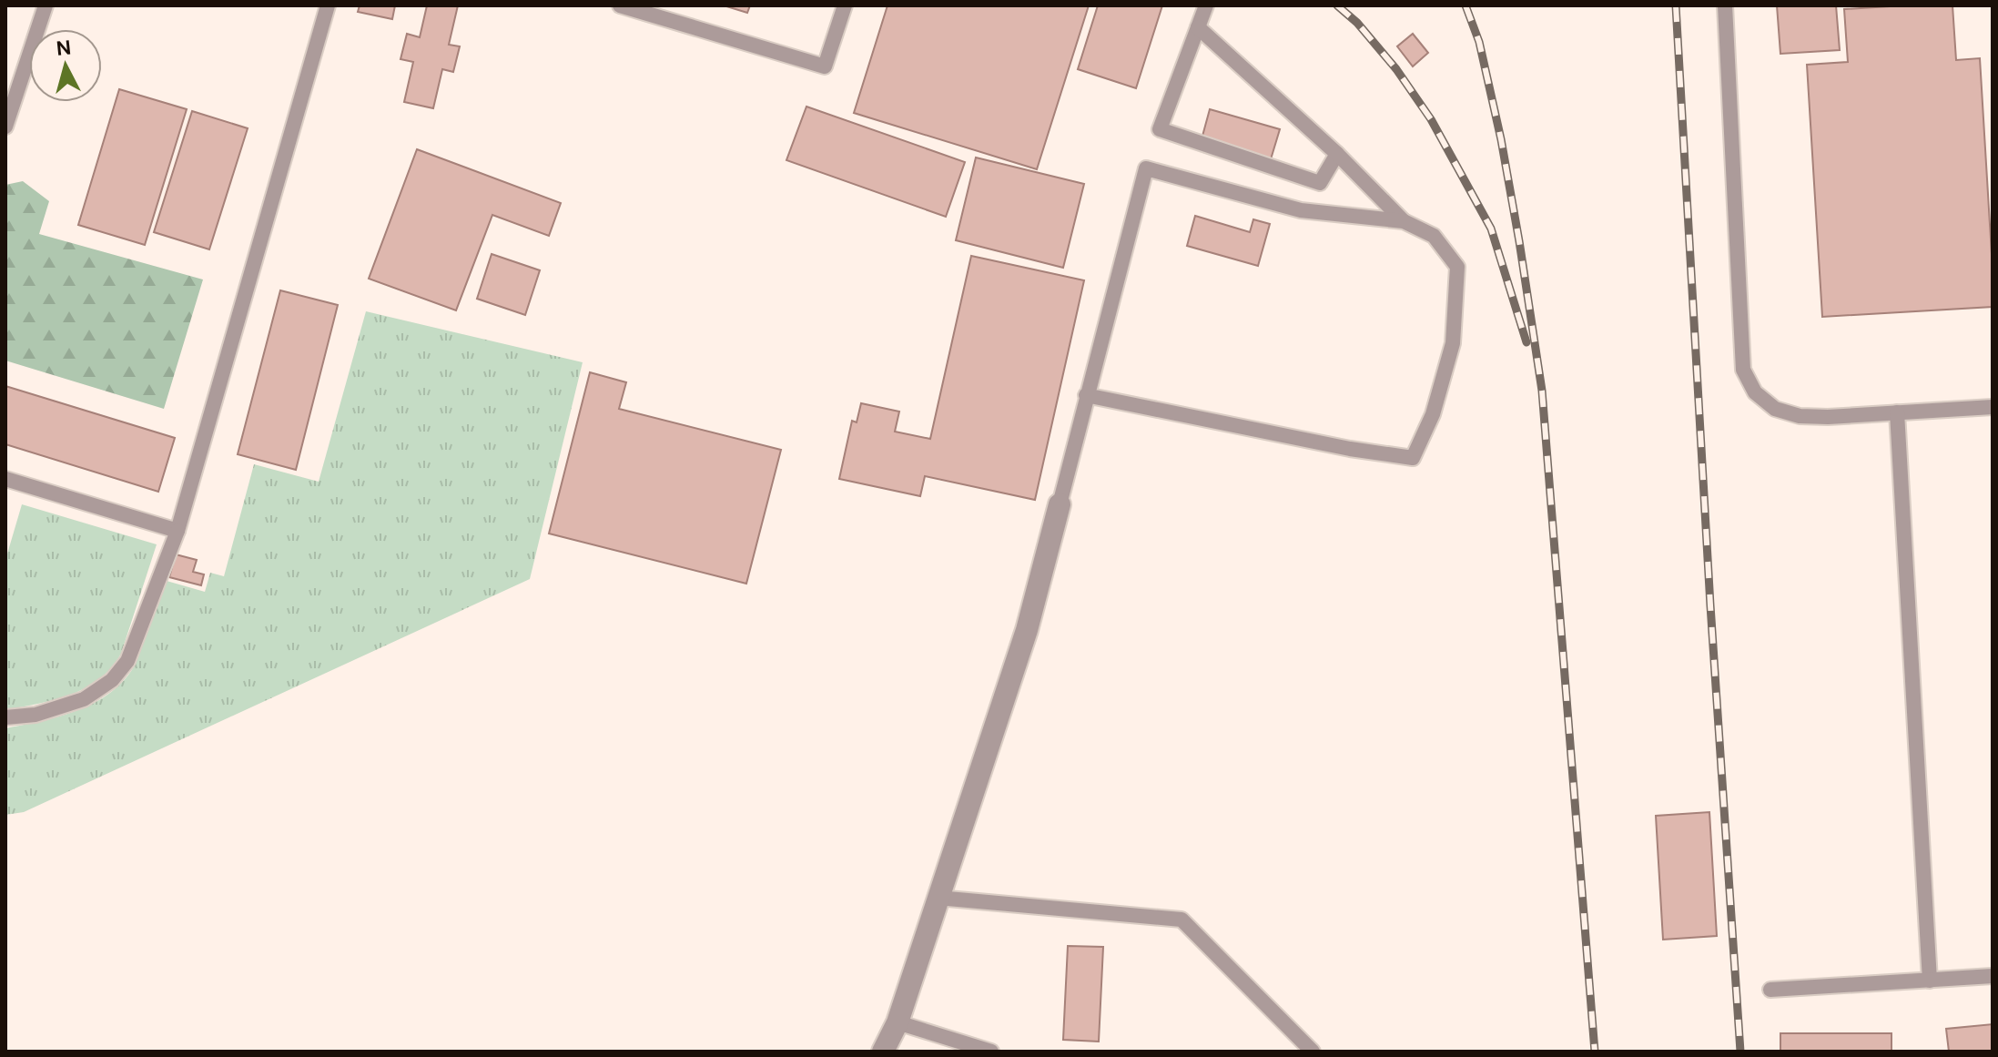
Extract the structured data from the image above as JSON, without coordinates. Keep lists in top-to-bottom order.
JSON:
{
  "north": "top"
}
